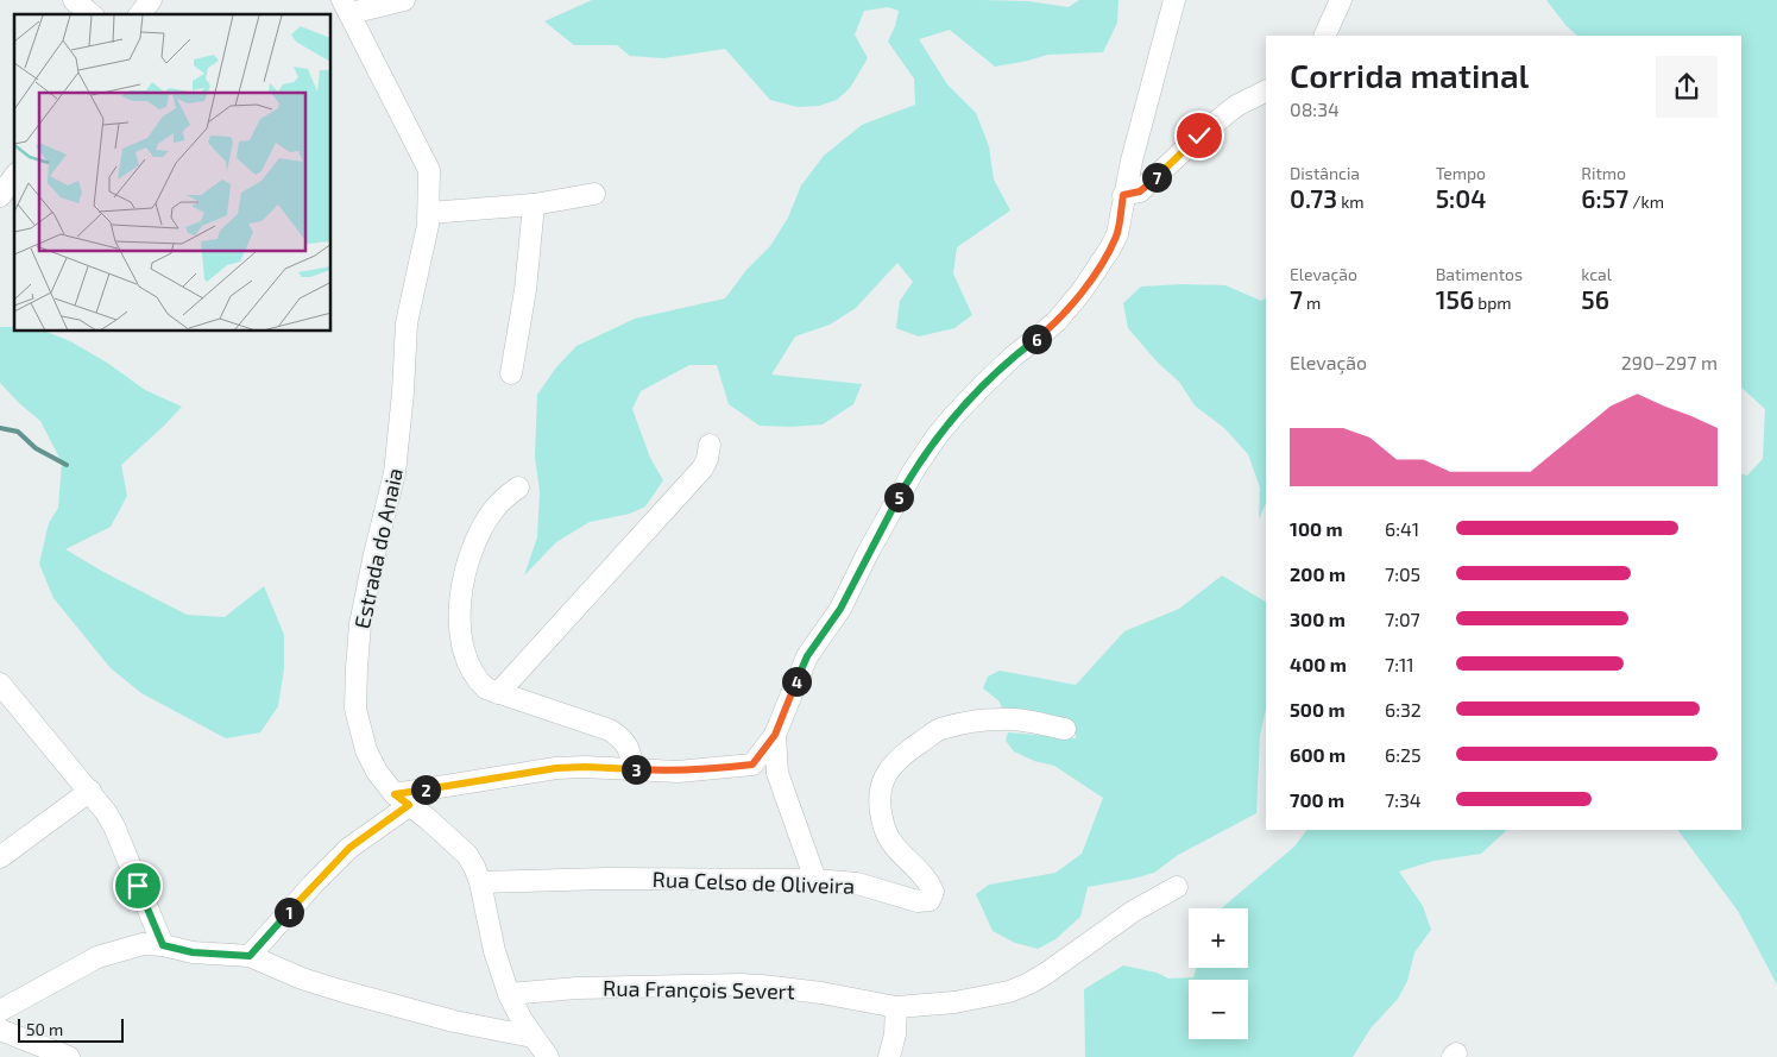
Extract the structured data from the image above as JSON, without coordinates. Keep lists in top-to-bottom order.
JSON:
{
  "streets": {
    "street": ["Estrada do Anaia", "Rua Celso de Oliveira", "Rua François Severt"]
  },
  "crossings": [
    ["Estrada do Anaia", "Rua Celso de Oliveira"],
    ["Estrada do Anaia", "Rua François Severt"]
  ],
  "scale_bar": "50 m",
  "page": {
    "heading": ["Corrida matinal", "08:34"],
    "stats": [
      ["Distância", "0.73 km"],
      ["Tempo", "5:04"],
      ["Ritmo", "6:57 /km"],
      ["Elevação", "7 m"],
      ["Batimentos", "156 bpm"],
      ["kcal", "56"]
    ],
    "pins": [
      "7",
      "6",
      "5",
      "4",
      "3",
      "2",
      "1"
    ],
    "chart": ["Elevação", "290–297 m"],
    "list": [
      {
        "name": "100 m",
        "note": "6:41"
      },
      {
        "name": "200 m",
        "note": "7:05"
      },
      {
        "name": "300 m",
        "note": "7:07"
      },
      {
        "name": "400 m",
        "note": "7:11"
      },
      {
        "name": "500 m",
        "note": "6:32"
      },
      {
        "name": "600 m",
        "note": "6:25"
      },
      {
        "name": "700 m",
        "note": "7:34"
      }
    ],
    "map_buttons": ["+", "−"],
    "scale": "50 m"
  }
}
